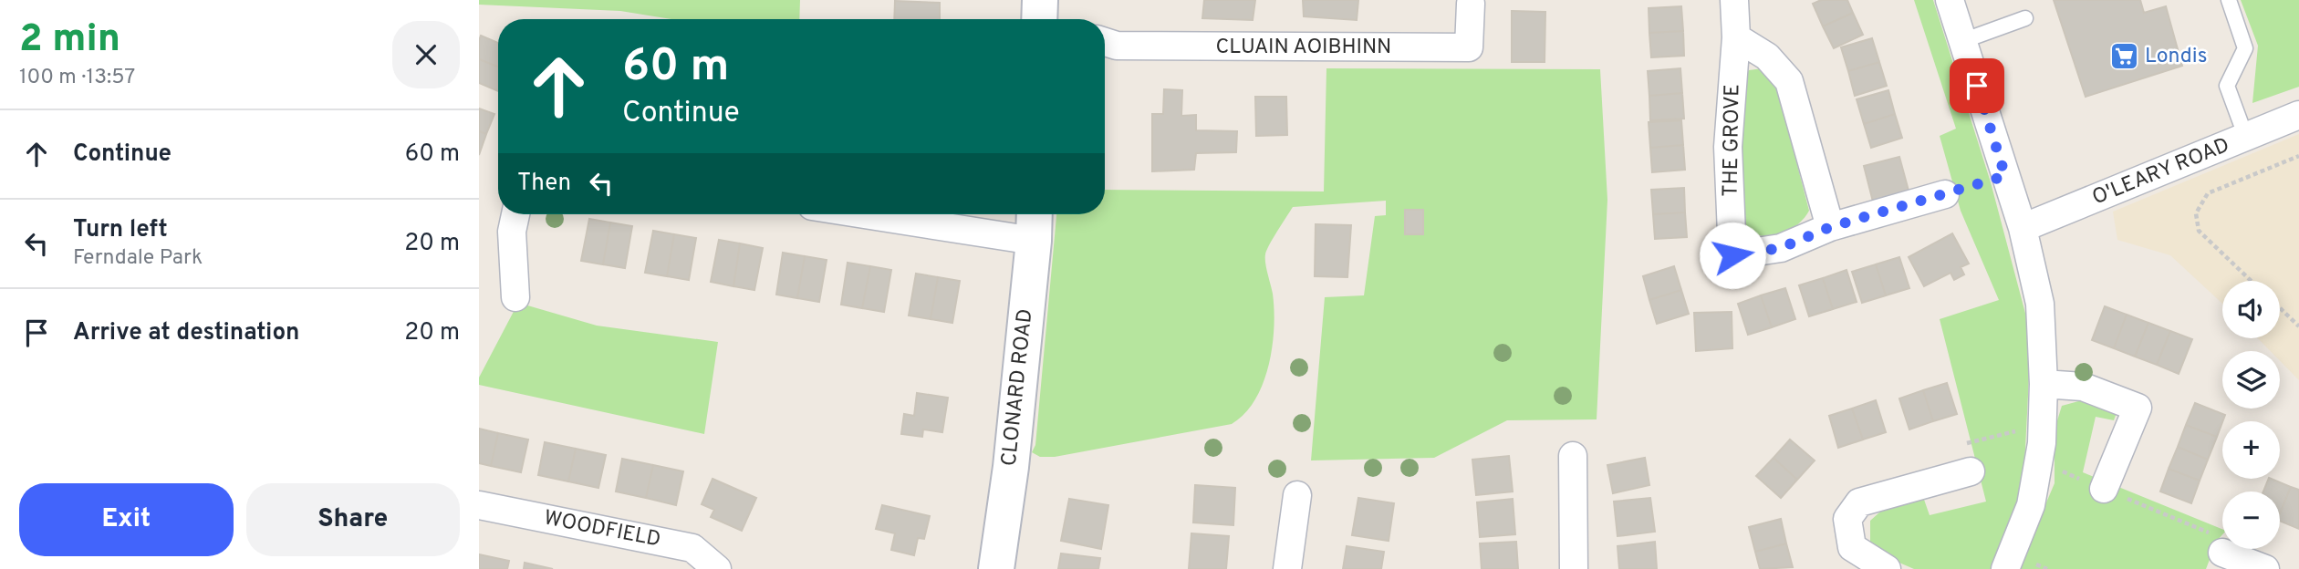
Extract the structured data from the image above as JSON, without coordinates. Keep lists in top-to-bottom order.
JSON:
{
  "streets": {
    "street": [
      "CLUAIN AOIBHINN",
      "THE GROVE",
      "O'LEARY ROAD",
      "CLONARD ROAD",
      "WOODFIELD"
    ]
  },
  "places": {
    "supermarket": ["Londis"]
  },
  "page": {
    "heading": ["2 min", "100 m · 13:57"],
    "turn": ["60 m", "Continue"],
    "list": [
      {
        "name": "Continue",
        "value": "60 m"
      },
      {
        "name": "Turn left",
        "note": "Ferndale Park",
        "value": "20 m"
      },
      {
        "name": "Arrive at destination",
        "value": "20 m"
      }
    ],
    "then": "Then",
    "map_buttons": ["+", "−"],
    "buttons": ["Exit", "Share"]
  }
}
